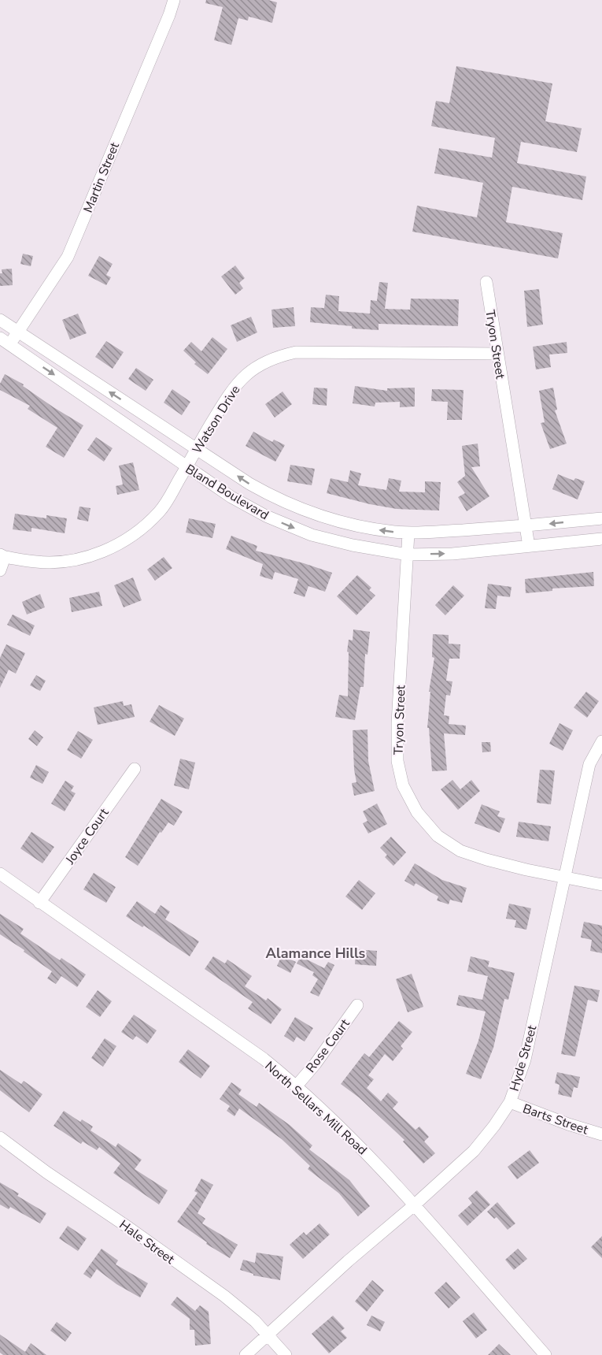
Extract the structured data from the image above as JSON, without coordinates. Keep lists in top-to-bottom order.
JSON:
{
  "streets": {
    "street": [
      "Martin Street",
      "Tryon Street",
      "Watson Drive",
      "Bland Boulevard",
      "Joyce Court",
      "Rose Court",
      "Hyde Street",
      "North Sellars Mill Road",
      "Barts Street",
      "Hale Street"
    ]
  },
  "crossings": [
    ["Martin Street", "Bland Boulevard"],
    ["Tryon Street", "Watson Drive"],
    ["Tryon Street", "Bland Boulevard"],
    ["Tryon Street", "Hyde Street"],
    ["Watson Drive", "Bland Boulevard"],
    ["Joyce Court", "North Sellars Mill Road"],
    ["Rose Court", "North Sellars Mill Road"],
    ["Hyde Street", "North Sellars Mill Road"],
    ["Hyde Street", "Barts Street"],
    ["Hyde Street", "Hale Street"]
  ],
  "districts": ["Alamance Hills"]
}
